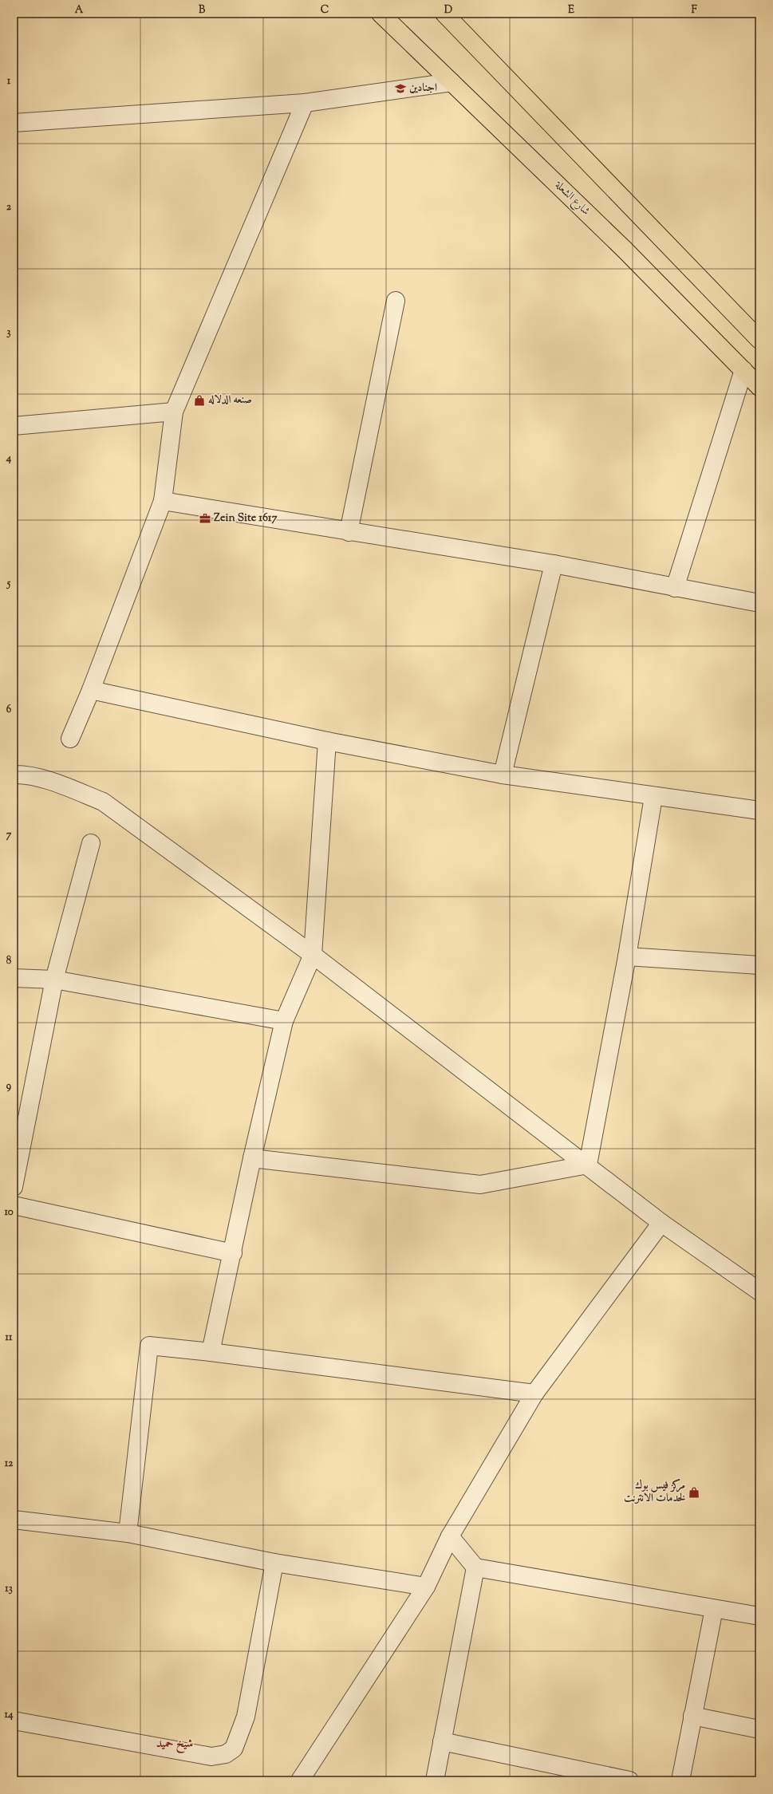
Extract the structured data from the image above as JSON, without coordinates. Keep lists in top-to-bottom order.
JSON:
{
  "streets": {
    "main road": ["شارع الشعلة"]
  },
  "districts": ["شيخ حميد"],
  "places": {
    "school or university": ["اجنادين"],
    "shop": ["صنعه الدلاله", "مركز فيس بوك لخدمات الانترنت"],
    "office": ["Zein Site 1617"]
  },
  "grid": {
    "columns": [
      "A",
      "B",
      "C",
      "D",
      "E",
      "F"
    ],
    "rows": [
      "1",
      "2",
      "3",
      "4",
      "5",
      "6",
      "7",
      "8",
      "9",
      "10",
      "11",
      "12",
      "13",
      "14"
    ]
  }
}
